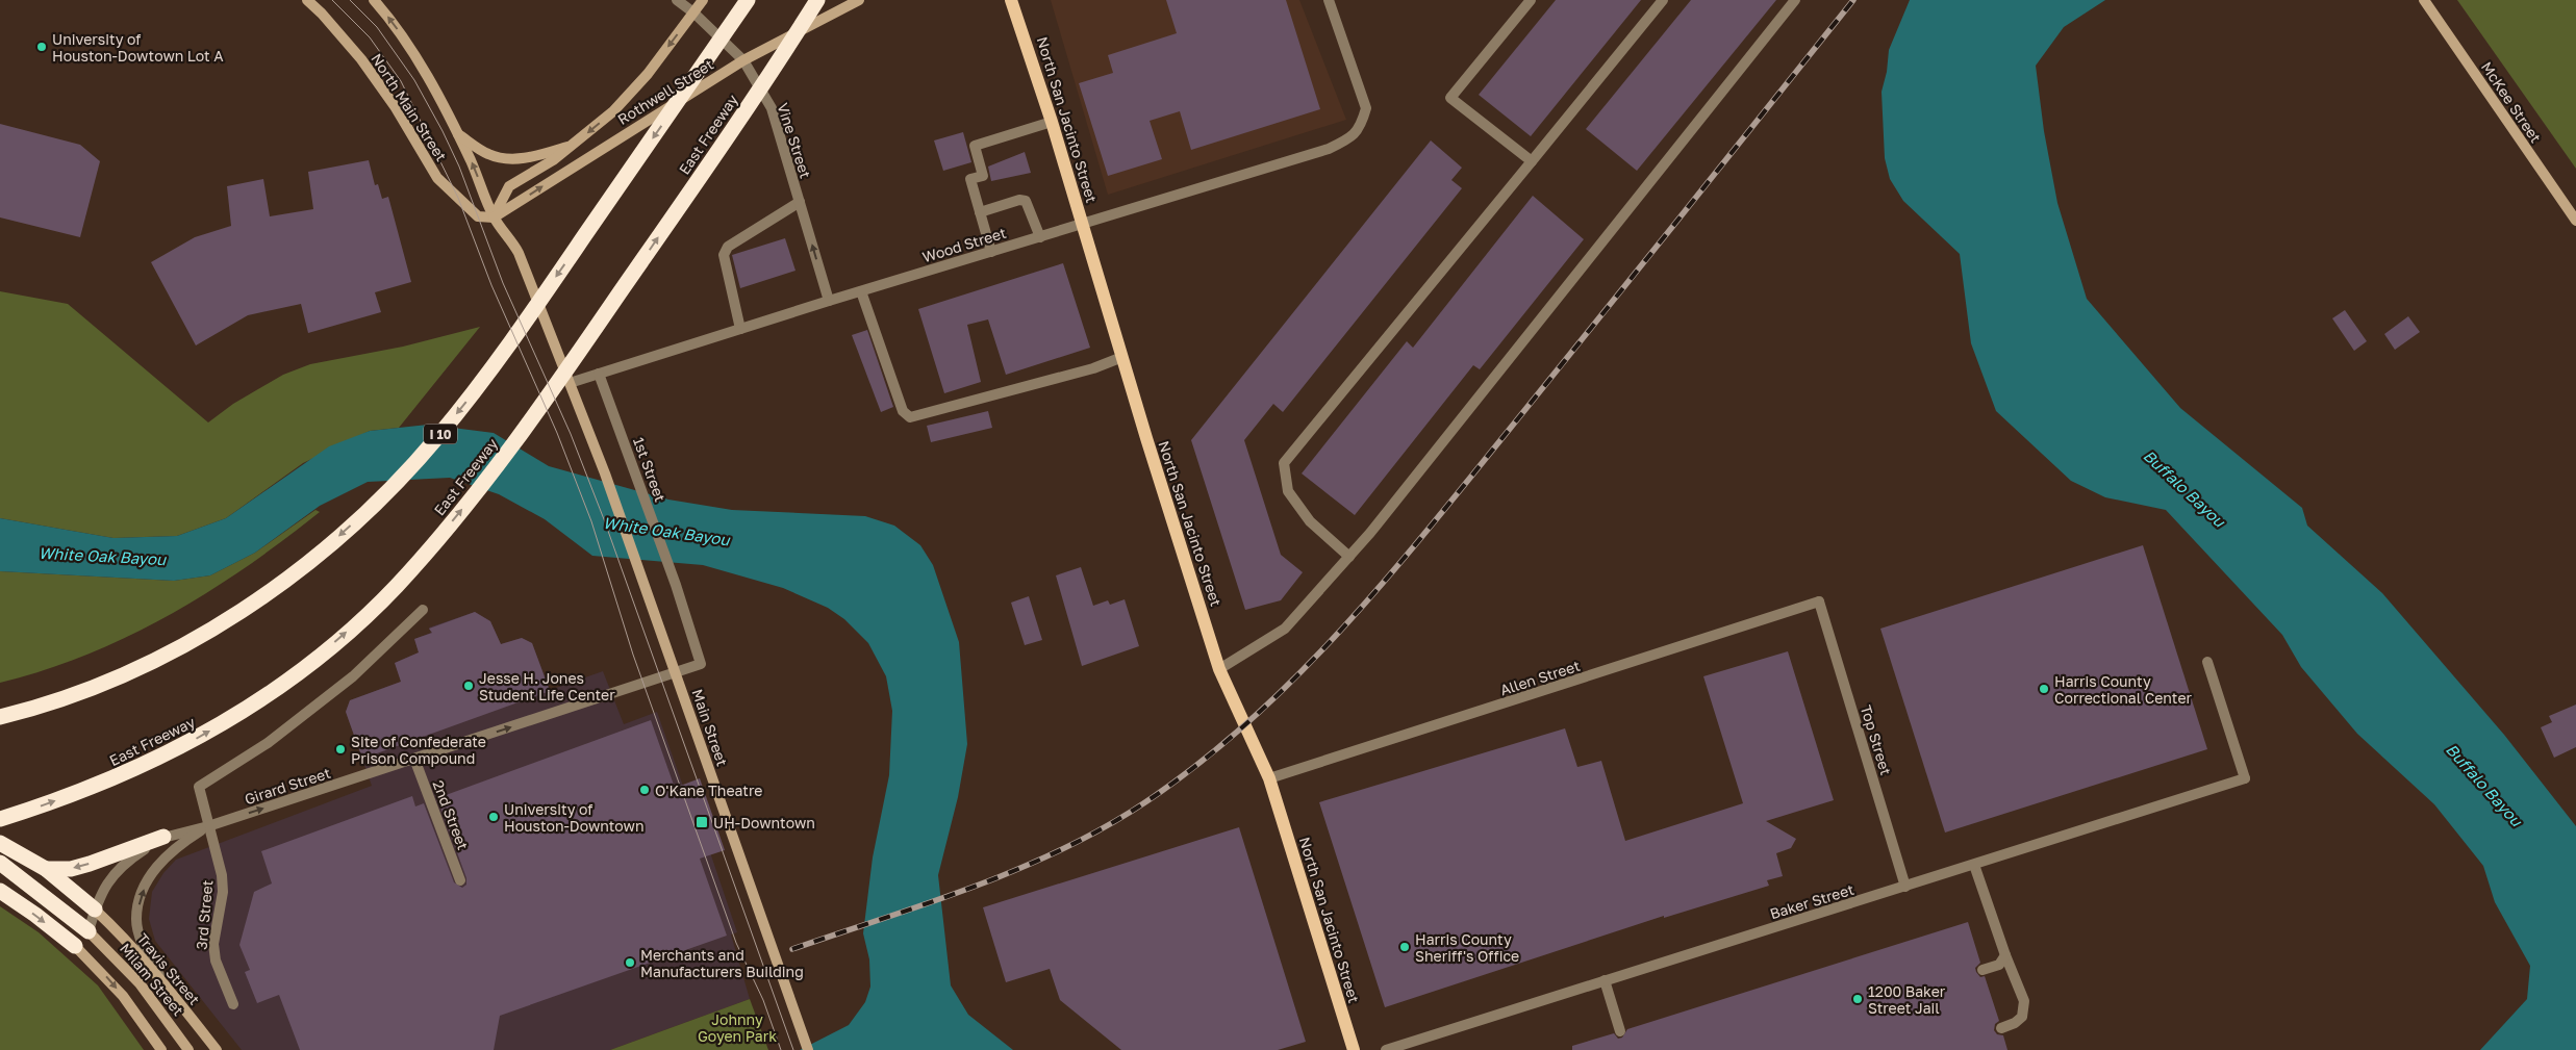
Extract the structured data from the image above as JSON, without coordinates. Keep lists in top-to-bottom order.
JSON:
{
  "streets": {
    "highway": ["East Freeway", "I 10"],
    "main road": [
      "Rothwell Street",
      "McKee Street",
      "North Main Street",
      "North San Jacinto Street",
      "Main Street",
      "Travis Street",
      "Milam Street"
    ],
    "street": [
      "Vine Street",
      "Wood Street",
      "1st Street",
      "Allen Street",
      "Top Street",
      "Girard Street",
      "2nd Street",
      "Baker Street",
      "3rd Street"
    ]
  },
  "crossings": [
    ["Rothwell Street", "North Main Street"],
    ["Rothwell Street", "Vine Street"],
    ["North Main Street", "Wood Street"],
    ["North Main Street", "Main Street"],
    ["North San Jacinto Street", "Wood Street"],
    ["North San Jacinto Street", "Allen Street"],
    ["Vine Street", "Wood Street"],
    ["Wood Street", "1st Street"],
    ["1st Street", "Girard Street"],
    ["Allen Street", "Top Street"],
    ["Top Street", "Baker Street"],
    ["Girard Street", "2nd Street"],
    ["Girard Street", "3rd Street"],
    ["Girard Street", "Travis Street"],
    ["Girard Street", "Milam Street"]
  ],
  "one_way": ["Girard Street"],
  "water": ["Buffalo Bayou", "White Oak Bayou"],
  "parks": ["Johnny Goyen Park"],
  "places": {
    "other": [
      "University of Houston-Dowtown Lot A",
      "Jesse H. Jones Student Life Center",
      "Harris County Correctional Center",
      "Site of Confederate Prison Compound",
      "O'Kane Theatre",
      "University of Houston-Downtown",
      "Harris County Sheriff's Office",
      "Merchants and Manufacturers Building",
      "1200 Baker Street Jail"
    ],
    "transit": ["UH-Downtown"]
  }
}
